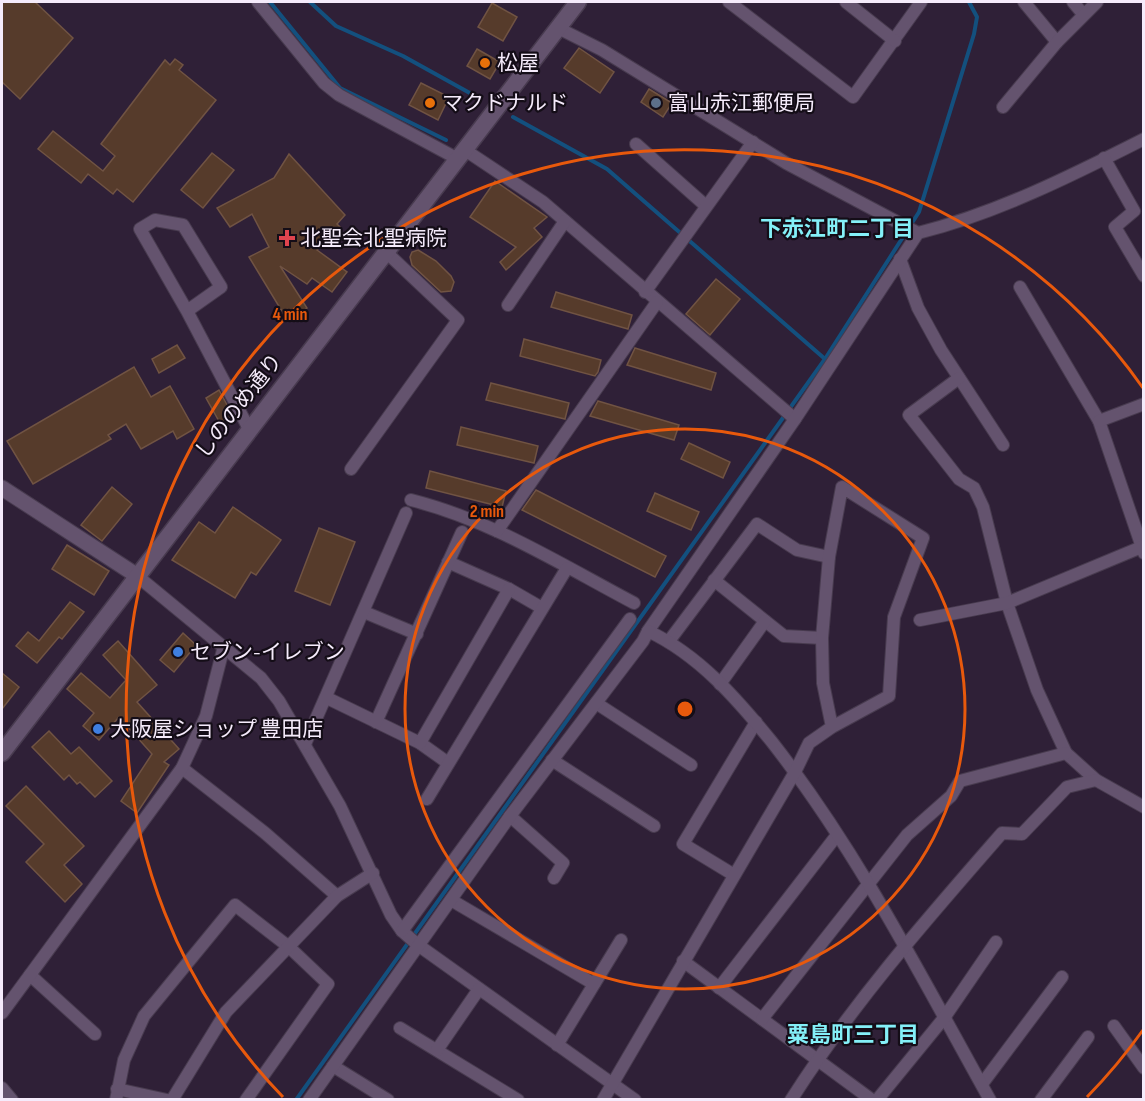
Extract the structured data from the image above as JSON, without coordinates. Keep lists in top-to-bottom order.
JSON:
{
  "streets": {
    "main road": ["しののめ通り"]
  },
  "districts": ["下赤江町二丁目", "粟島町三丁目"],
  "places": {
    "other": [
      "松屋",
      "マクドナルド",
      "富山赤江郵便局",
      "セブン-イレブン",
      "大阪屋ショップ 豊田店"
    ],
    "health": ["北聖会北聖病院"]
  },
  "rings": ["4 min", "2 min"]
}
